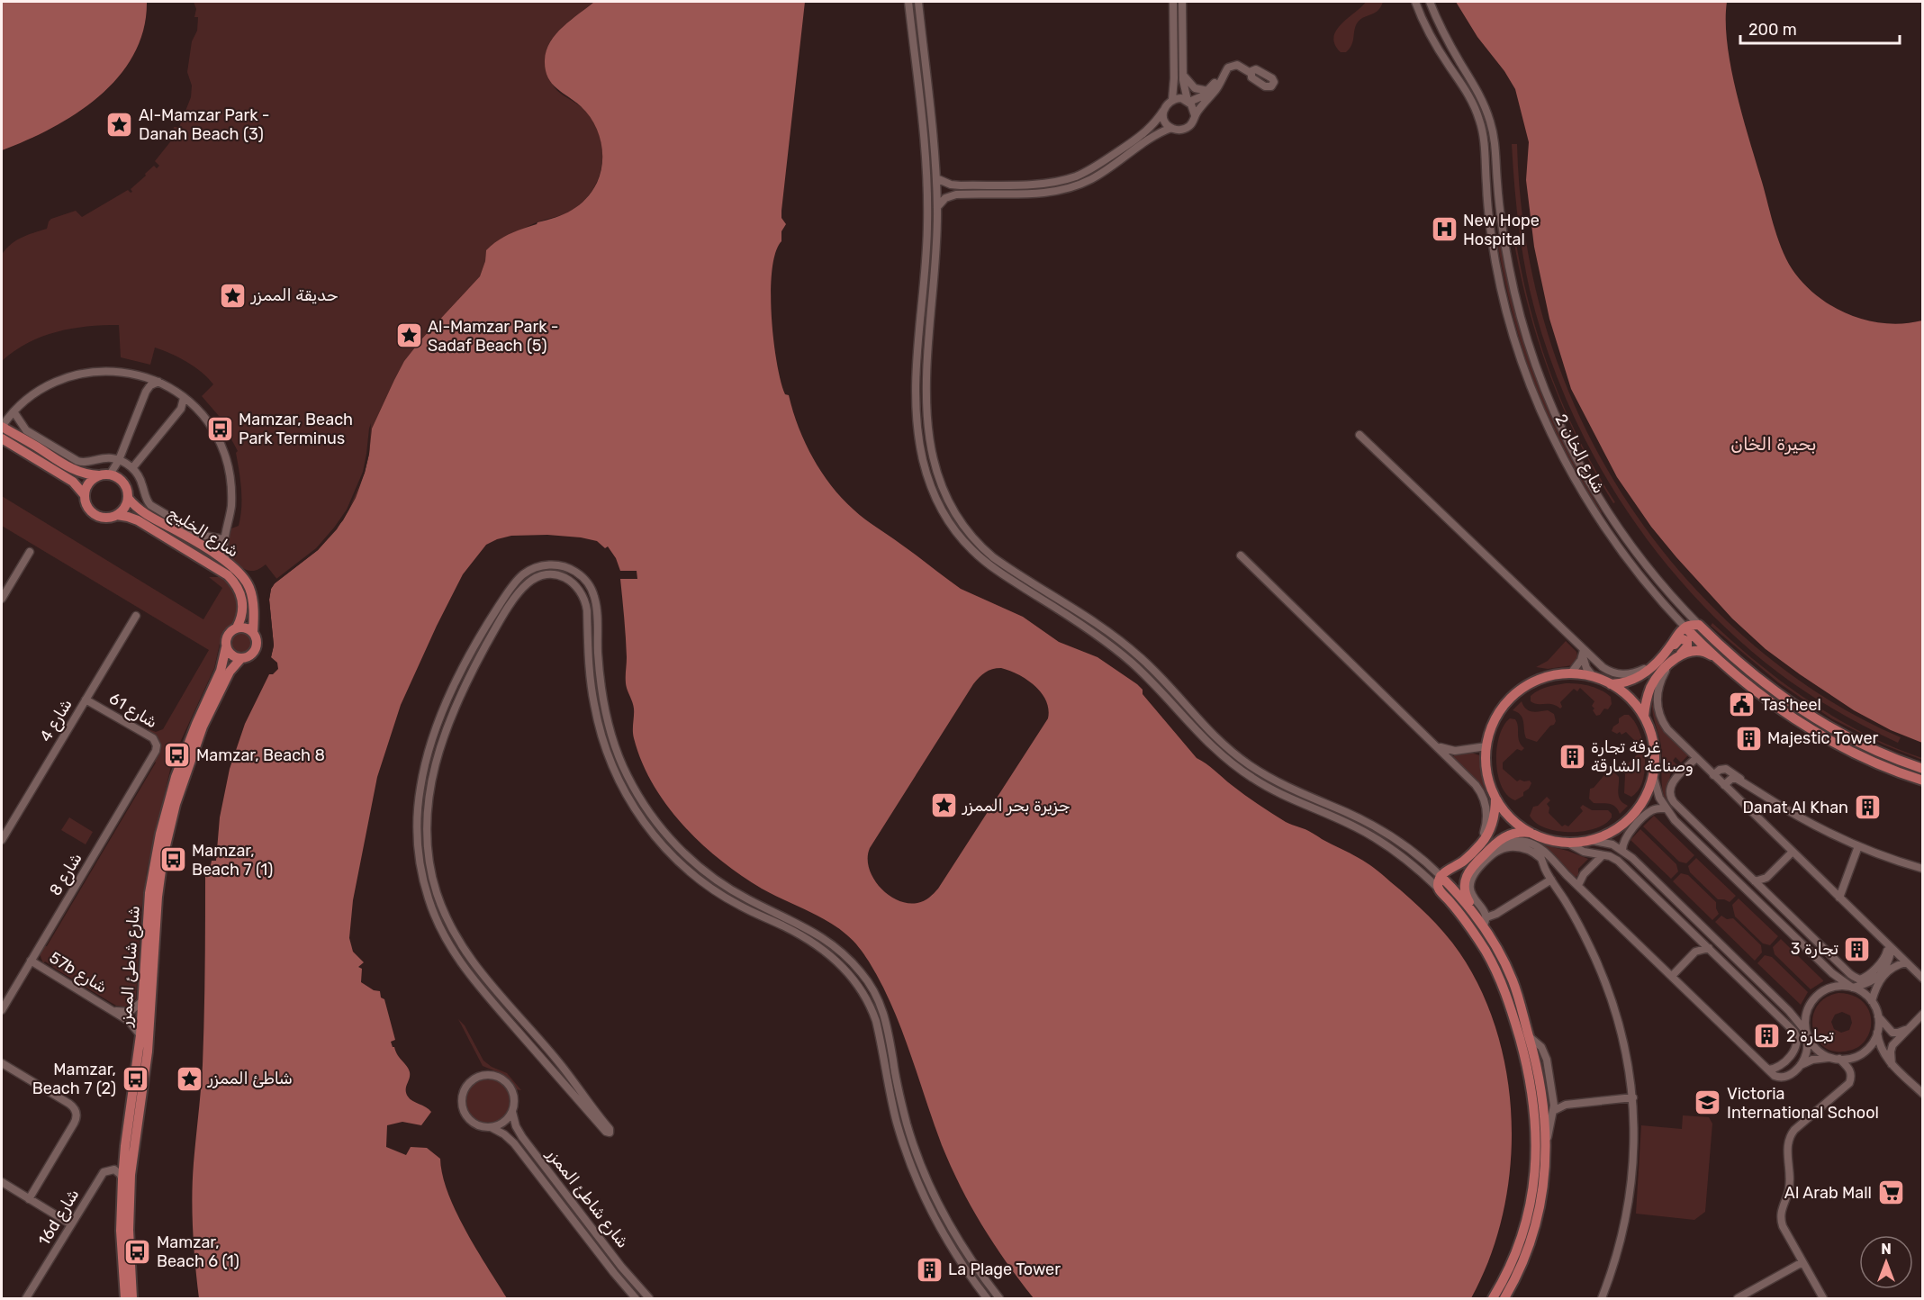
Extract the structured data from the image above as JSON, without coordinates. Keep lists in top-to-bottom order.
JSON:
{
  "streets": {
    "main road": ["شارع الخان 2", "شارع الخليج", "شارع شاطئ الممزر"],
    "street": [
      "شارع 61",
      "شارع 4",
      "شارع 8",
      "57b شارع",
      "16d شارع"
    ]
  },
  "crossings": [
    ["شارع الخليج", "شارع شاطئ الممزر"],
    ["شارع 61", "شارع 4"],
    ["شارع 61", "شارع 8"],
    ["شارع 8", "57b شارع"],
    ["شارع شاطئ الممزر", "57b شارع"],
    ["شارع شاطئ الممزر", "16d شارع"]
  ],
  "water": ["بحيرة الخان"],
  "places": {
    "place": [
      "Al-Mamzar Park - Danah Beach (3)",
      "حديقة الممزر",
      "Al-Mamzar Park - Sadaf Beach (5)",
      "جزيرة بحر الممزر",
      "شاطئ الممزر"
    ],
    "hospital": ["New Hope Hospital"],
    "bus stop": [
      "Mamzar, Beach Park Terminus",
      "Mamzar, Beach 8",
      "Mamzar, Beach 7 (1)",
      "Mamzar, Beach 7 (2)",
      "Mamzar, Beach 6 (1)"
    ],
    "public building": ["Tas'heel"],
    "building": [
      "Majestic Tower",
      "غرفة تجارة وصناعة الشارقة",
      "Danat Al Khan",
      "تجارة 3",
      "تجارة 2",
      "La Plage Tower"
    ],
    "school or university": ["Victoria International School"],
    "supermarket": ["Al Arab Mall"]
  },
  "scale_bar": "200 m",
  "north": "top"
}
